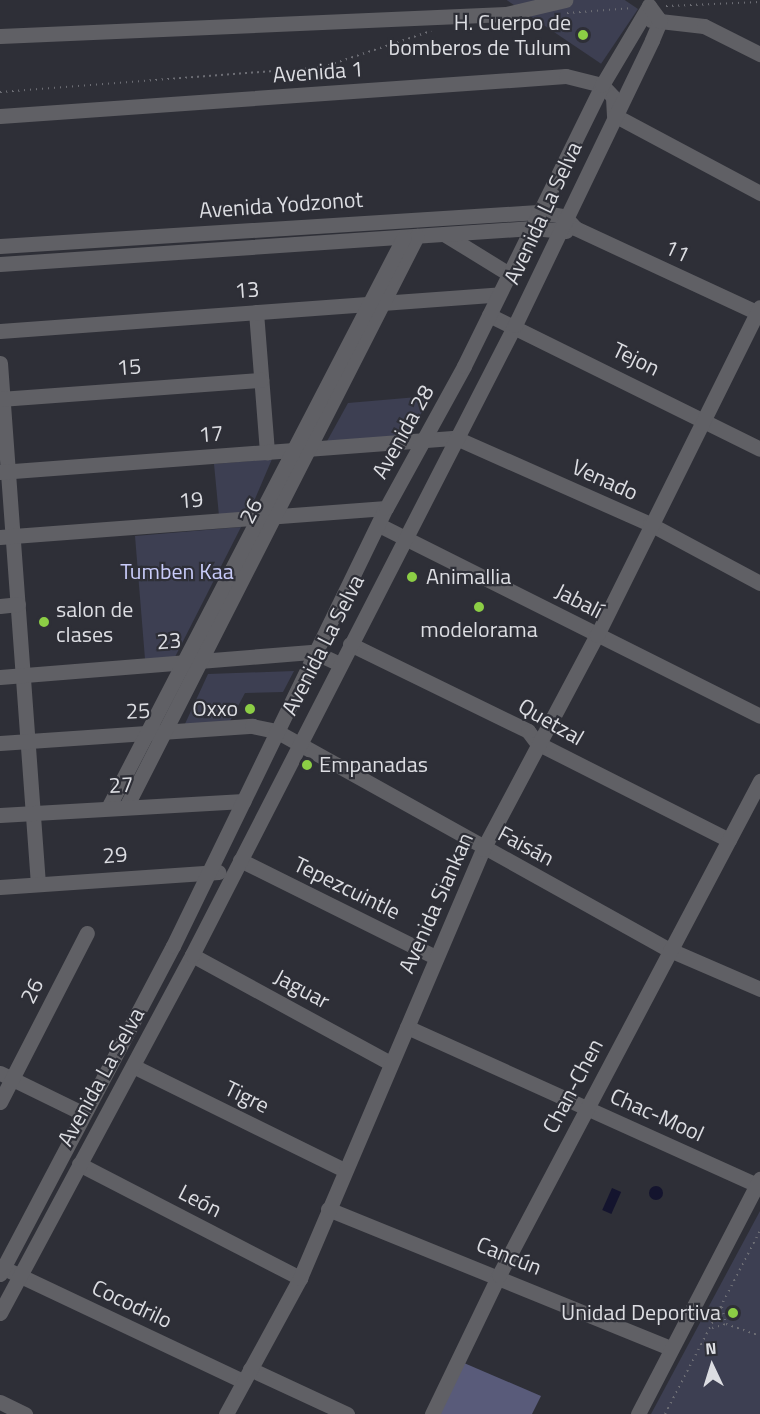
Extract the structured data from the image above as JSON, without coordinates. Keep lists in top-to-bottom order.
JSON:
{
  "streets": {
    "street": [
      "Avenida 1",
      "Avenida Yodzonot",
      "Avenida La Selva",
      "11",
      "13",
      "Tejon",
      "15",
      "Avenida 28",
      "17",
      "Venado",
      "19",
      "26",
      "Jabalí",
      "23",
      "25",
      "Quetzal",
      "27",
      "Faisán",
      "29",
      "Tepezcuintle",
      "Avenida Siankan",
      "Jaguar",
      "Chan-Chen",
      "Tigre",
      "Chac-Mool",
      "León",
      "Cancún",
      "Cocodrilo"
    ]
  },
  "crossings": [
    ["Avenida 1", "Avenida 28"],
    ["Avenida Yodzonot", "Avenida La Selva"],
    ["Avenida Yodzonot", "Avenida 28"],
    ["Avenida La Selva", "Tejon"],
    ["Avenida La Selva", "Avenida 28"],
    ["Avenida La Selva", "Venado"],
    ["Avenida La Selva", "Jabalí"],
    ["Avenida La Selva", "23"],
    ["Avenida La Selva", "Quetzal"],
    ["Avenida La Selva", "Faisán"],
    ["Avenida La Selva", "29"],
    ["Avenida La Selva", "Tepezcuintle"],
    ["Avenida La Selva", "Jaguar"],
    ["Avenida La Selva", "Tigre"],
    ["Avenida La Selva", "León"],
    ["Avenida La Selva", "Cocodrilo"],
    ["11", "Avenida Siankan"],
    ["13", "Avenida 28"],
    ["Tejon", "Avenida 28"],
    ["Tejon", "Avenida Siankan"],
    ["Avenida 28", "17"],
    ["Avenida 28", "Venado"],
    ["Avenida 28", "19"],
    ["Avenida 28", "Jabalí"],
    ["Avenida 28", "23"],
    ["Avenida 28", "25"],
    ["Avenida 28", "27"],
    ["Avenida 28", "Faisán"],
    ["Avenida 28", "29"],
    ["17", "Venado"],
    ["Venado", "Avenida Siankan"],
    ["19", "26"],
    ["26", "23"],
    ["26", "25"],
    ["26", "27"],
    ["Jabalí", "Avenida Siankan"],
    ["25", "Faisán"],
    ["Quetzal", "Avenida Siankan"],
    ["Quetzal", "Chan-Chen"],
    ["Faisán", "Avenida Siankan"],
    ["Faisán", "Chan-Chen"],
    ["29", "Tepezcuintle"],
    ["Tepezcuintle", "Avenida Siankan"],
    ["Avenida Siankan", "Jaguar"],
    ["Avenida Siankan", "Tigre"],
    ["Avenida Siankan", "Chac-Mool"],
    ["Avenida Siankan", "León"],
    ["Avenida Siankan", "Cancún"],
    ["Avenida Siankan", "Cocodrilo"],
    ["Chan-Chen", "Chac-Mool"],
    ["Chan-Chen", "Cancún"]
  ],
  "parks": ["Tumben Kaa"],
  "places": [
    "H. Cuerpo de bomberos de Tulum",
    "Animallia",
    "modelorama",
    "salon de clases",
    "Oxxo",
    "Empanadas",
    "Unidad Deportiva"
  ],
  "north": "top"
}
